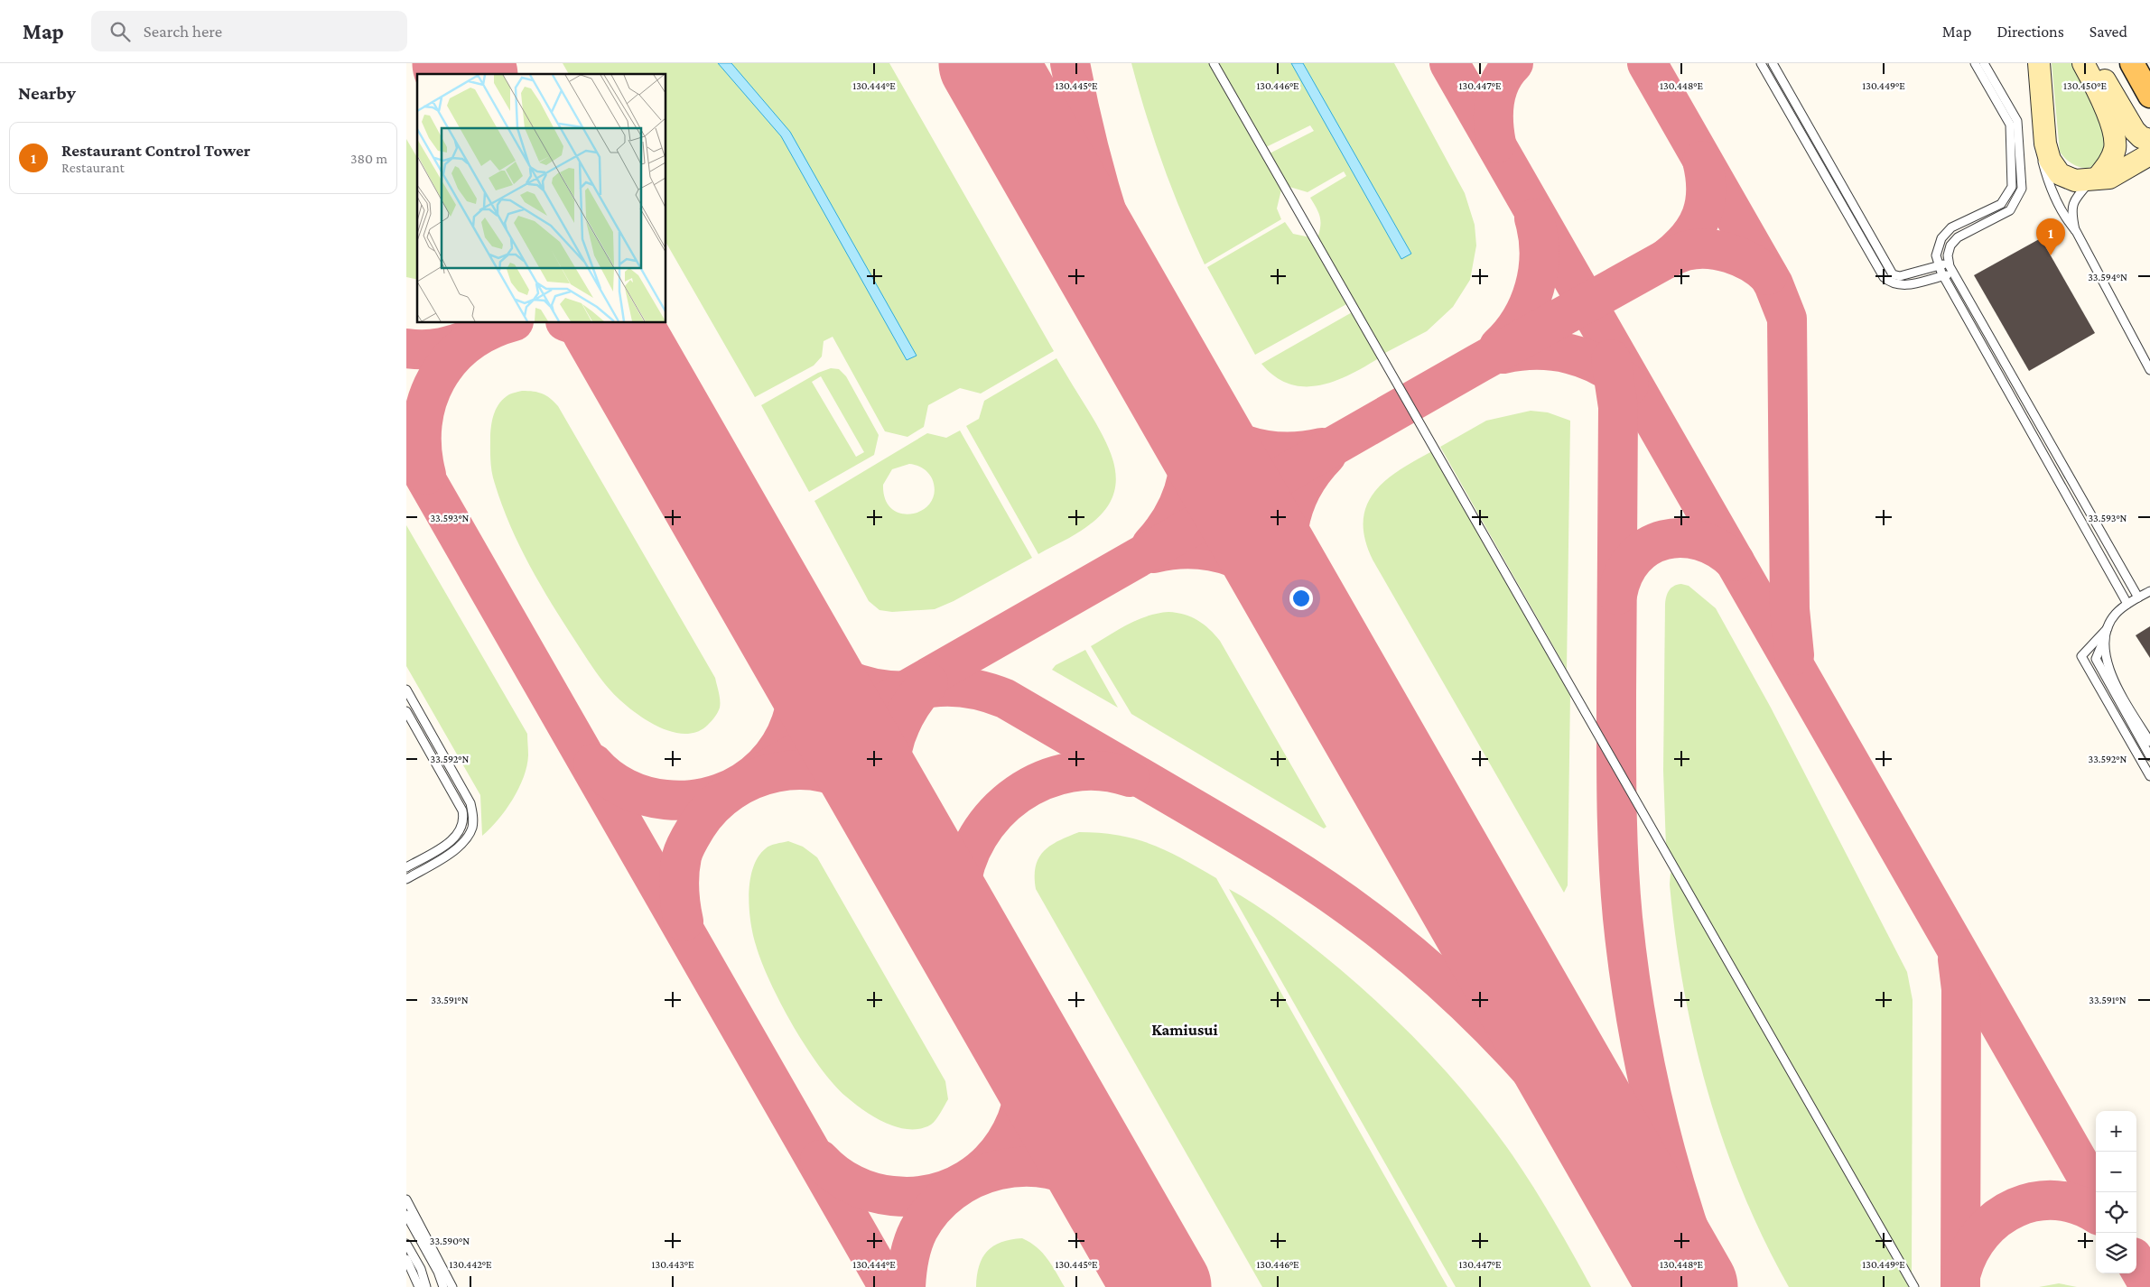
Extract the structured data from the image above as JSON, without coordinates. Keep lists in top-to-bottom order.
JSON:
{
  "districts": ["Kamiusui"],
  "page": {
    "header": "Map",
    "search": "Search here",
    "nav": ["Map", "Directions", "Saved"],
    "heading": "Nearby",
    "list": [
      {
        "mark": "1",
        "name": "Restaurant Control Tower",
        "note": "Restaurant",
        "value": "380 m"
      }
    ],
    "pins": "1",
    "map_buttons": ["+", "−"]
  },
  "coordinates": [
    "130.444°E",
    "130.445°E",
    "130.446°E",
    "130.447°E",
    "130.448°E",
    "130.449°E",
    "130.450°E",
    "33.594°N",
    "33.593°N",
    "33.592°N",
    "33.591°N",
    "33.590°N",
    "130.442°E",
    "130.443°E"
  ]
}
